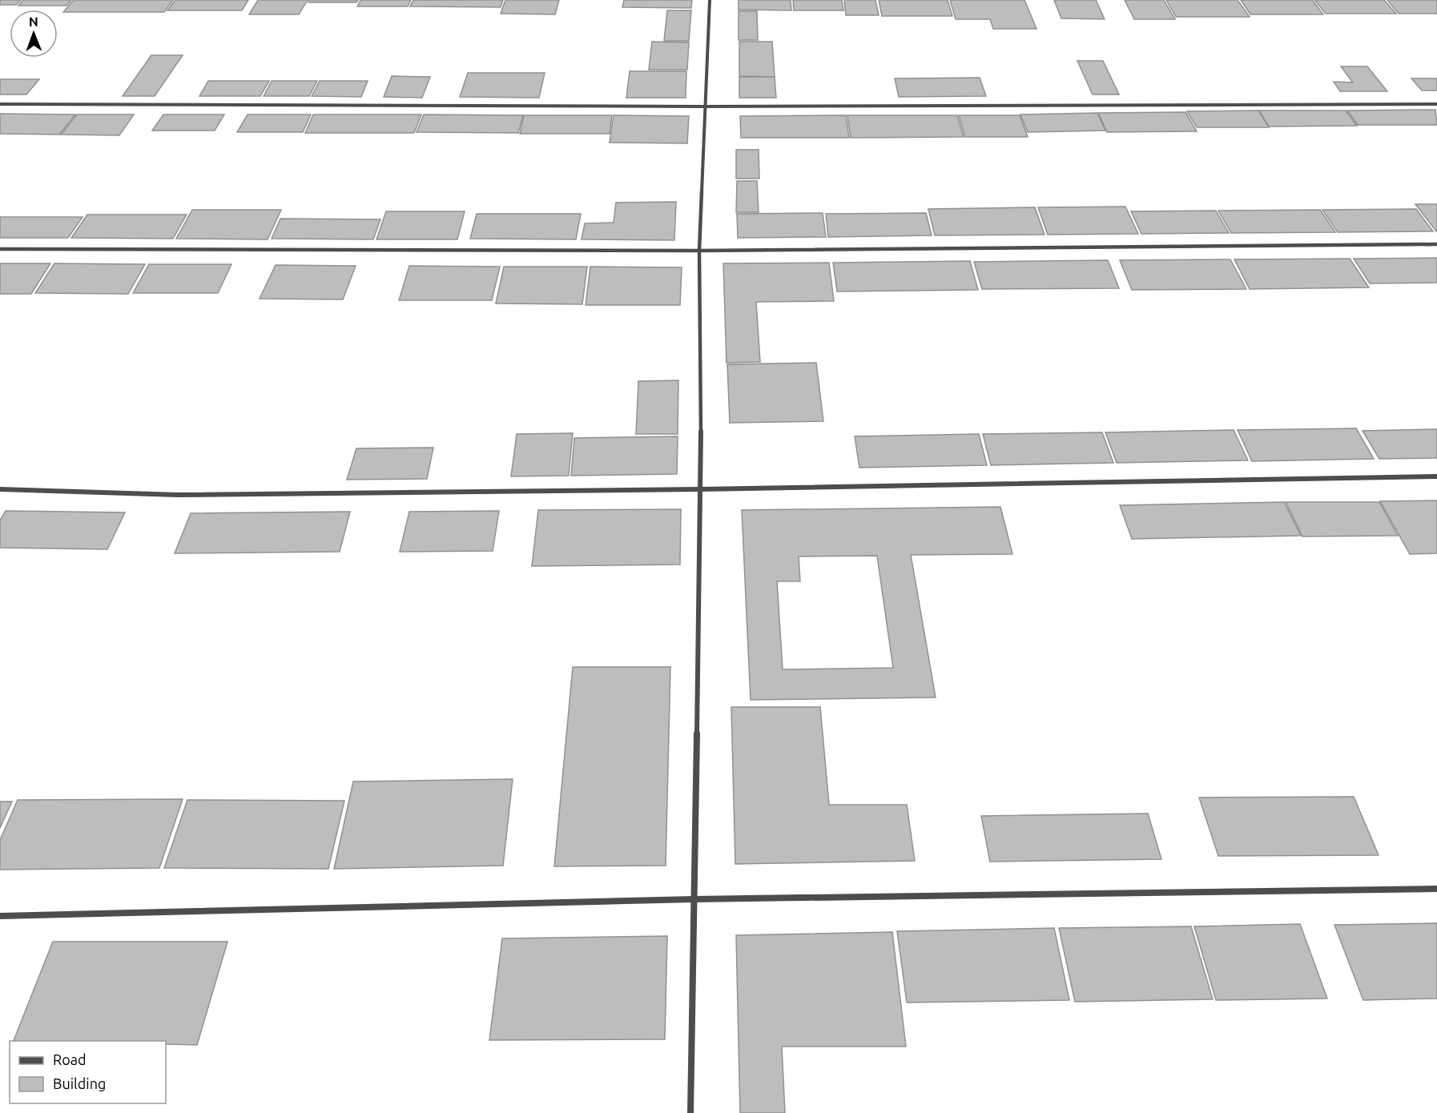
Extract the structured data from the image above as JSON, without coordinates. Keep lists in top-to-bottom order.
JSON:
{
  "legend": ["Road", "Building"],
  "north": "top"
}
